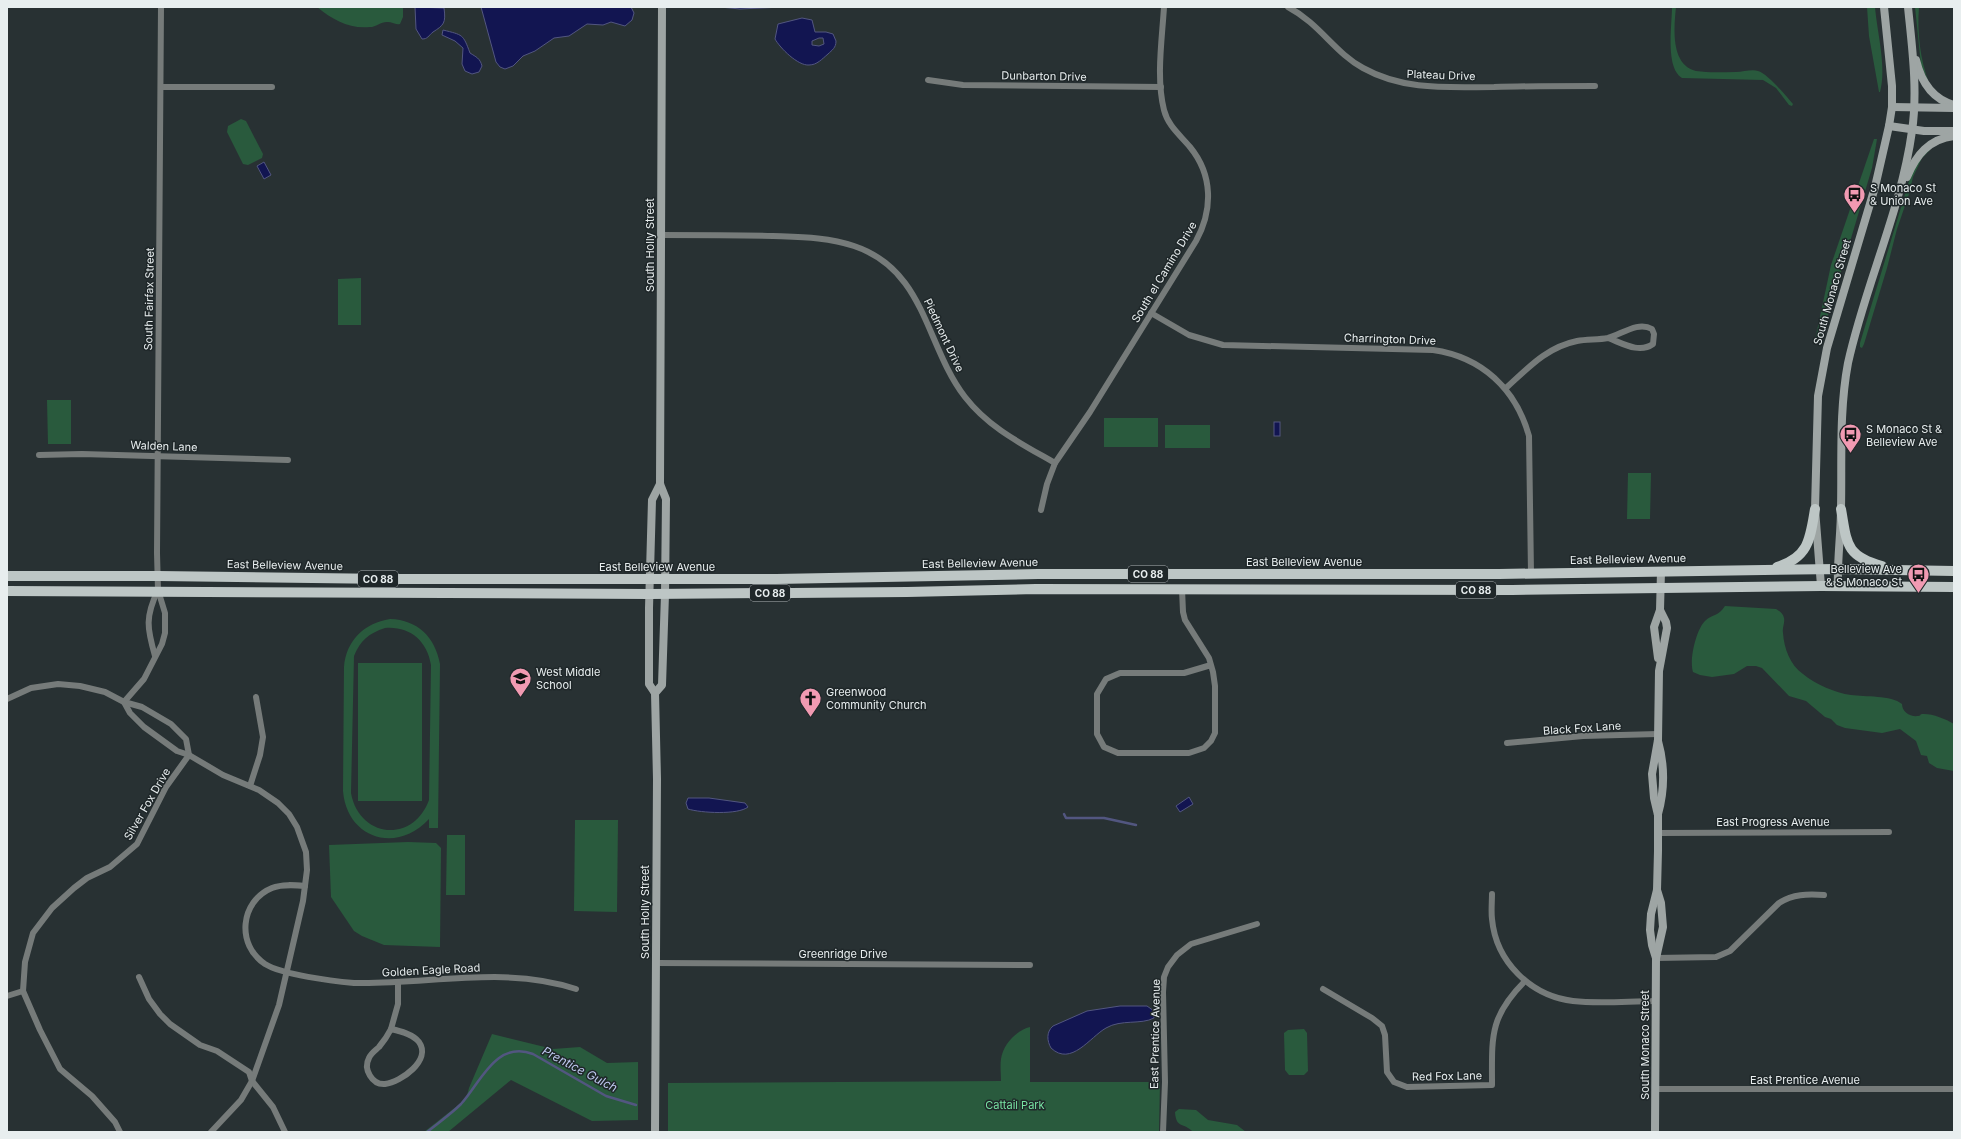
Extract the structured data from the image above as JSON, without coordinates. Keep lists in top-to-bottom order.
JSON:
{
  "streets": {
    "main road": ["East Belleview Avenue", "CO 88"],
    "street": [
      "Plateau Drive",
      "Dunbarton Drive",
      "South Holly Street",
      "South el Camino Drive",
      "South Monaco Street",
      "South Fairfax Street",
      "Piedmont Drive",
      "Charrington Drive",
      "Walden Lane",
      "Black Fox Lane",
      "Silver Fox Drive",
      "East Progress Avenue",
      "Greenridge Drive",
      "Golden Eagle Road",
      "East Prentice Avenue",
      "Red Fox Lane"
    ]
  },
  "crossings": [
    ["Dunbarton Drive", "South el Camino Drive"],
    ["South Holly Street", "Piedmont Drive"],
    ["South Holly Street", "East Belleview Avenue"],
    ["South Holly Street", "CO 88"],
    ["South Holly Street", "Greenridge Drive"],
    ["South el Camino Drive", "Piedmont Drive"],
    ["South el Camino Drive", "Charrington Drive"],
    ["South Monaco Street", "East Belleview Avenue"],
    ["South Monaco Street", "CO 88"],
    ["South Monaco Street", "Black Fox Lane"],
    ["South Monaco Street", "East Progress Avenue"],
    ["South Monaco Street", "East Prentice Avenue"],
    ["South Fairfax Street", "Walden Lane"],
    ["South Fairfax Street", "East Belleview Avenue"],
    ["South Fairfax Street", "CO 88"],
    ["Charrington Drive", "East Belleview Avenue"]
  ],
  "water": ["Prentice Gulch"],
  "parks": ["Cattail Park"],
  "places": {
    "bus stop": ["S Monaco St & Union Ave", "S Monaco St & Belleview Ave", "Belleview Ave & S Monaco St"],
    "school or university": ["West Middle School"],
    "church": ["Greenwood Community Church"]
  }
}
